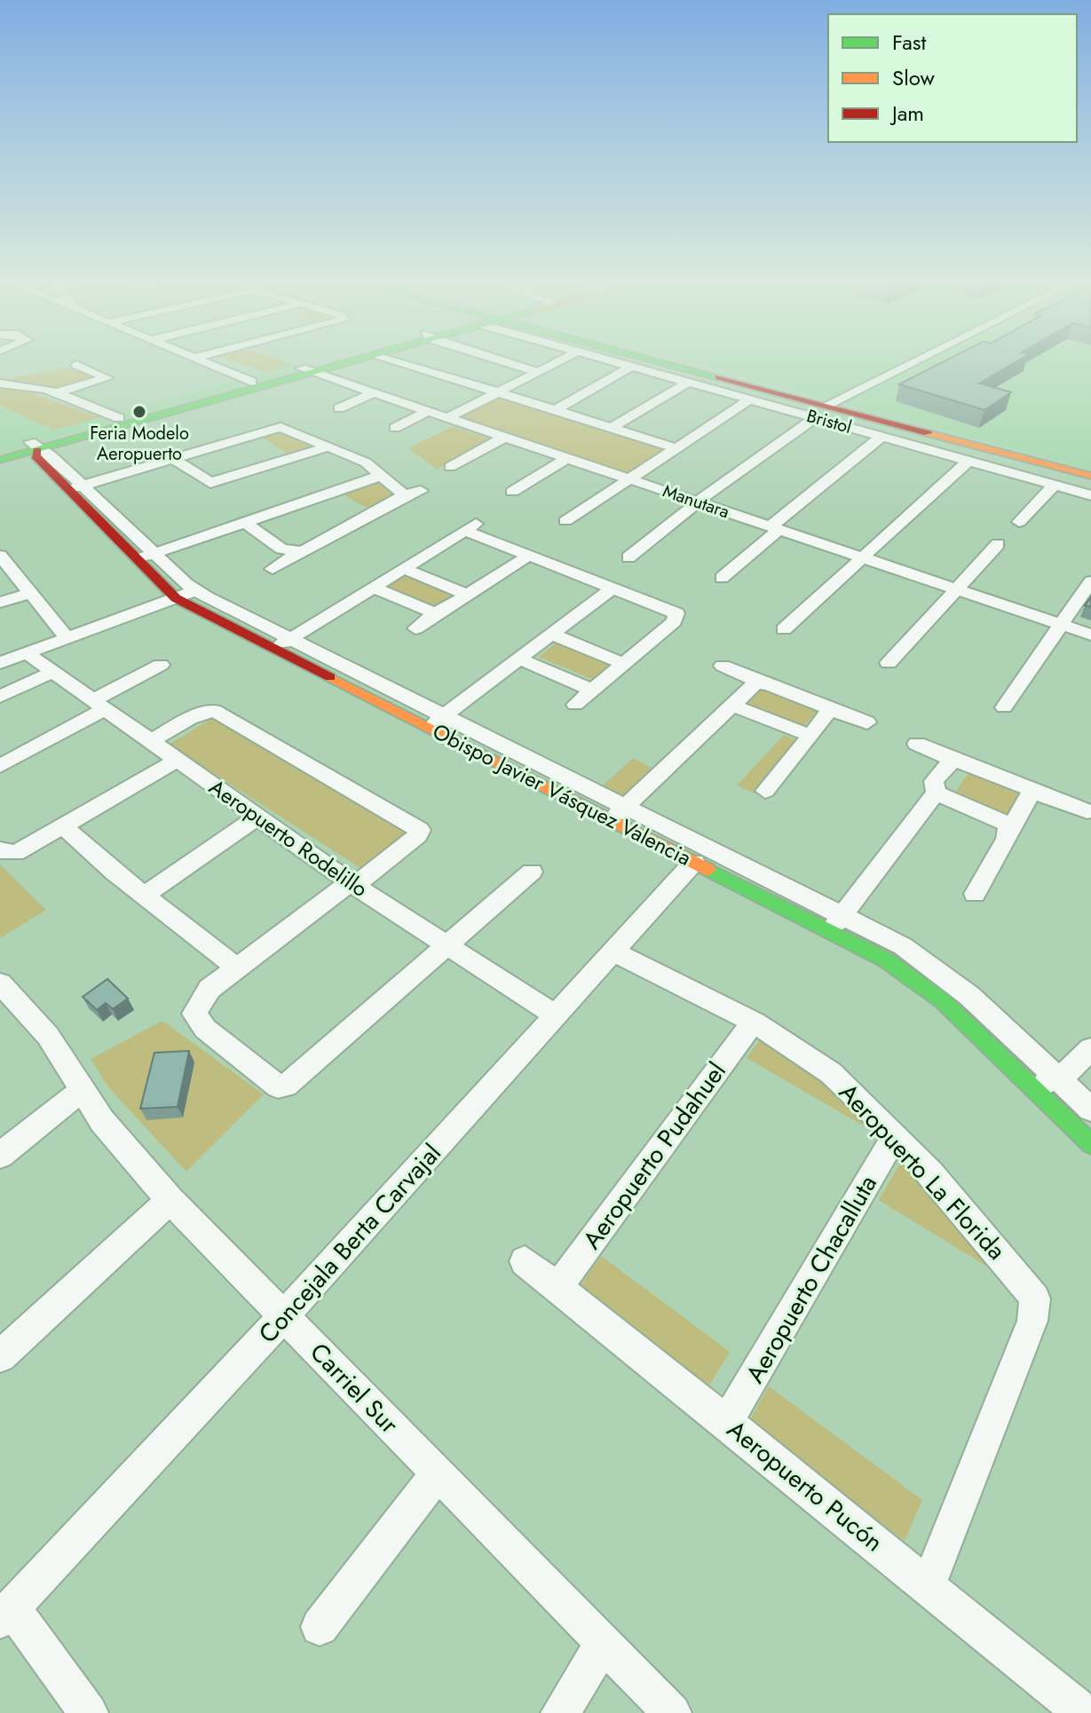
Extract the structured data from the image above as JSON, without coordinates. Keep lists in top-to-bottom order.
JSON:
{
  "streets": {
    "street": [
      "Bristol",
      "Manutara",
      "Obispo Javier Vásquez Valencia",
      "Aeropuerto Rodelillo",
      "Aeropuerto Pudahuel",
      "Aeropuerto La Florida",
      "Concejala Berta Carvajal",
      "Aeropuerto Chacalluta",
      "Carriel Sur",
      "Aeropuerto Pucón"
    ]
  },
  "crossings": [
    ["Obispo Javier Vásquez Valencia", "Concejala Berta Carvajal"],
    ["Aeropuerto Rodelillo", "Concejala Berta Carvajal"],
    ["Aeropuerto Pudahuel", "Aeropuerto La Florida"],
    ["Aeropuerto Pudahuel", "Aeropuerto Pucón"],
    ["Aeropuerto La Florida", "Concejala Berta Carvajal"],
    ["Aeropuerto La Florida", "Aeropuerto Chacalluta"],
    ["Aeropuerto La Florida", "Aeropuerto Pucón"],
    ["Concejala Berta Carvajal", "Carriel Sur"],
    ["Aeropuerto Chacalluta", "Aeropuerto Pucón"]
  ],
  "places": ["Feria Modelo Aeropuerto"],
  "legend": ["Fast", "Slow", "Jam"]
}
